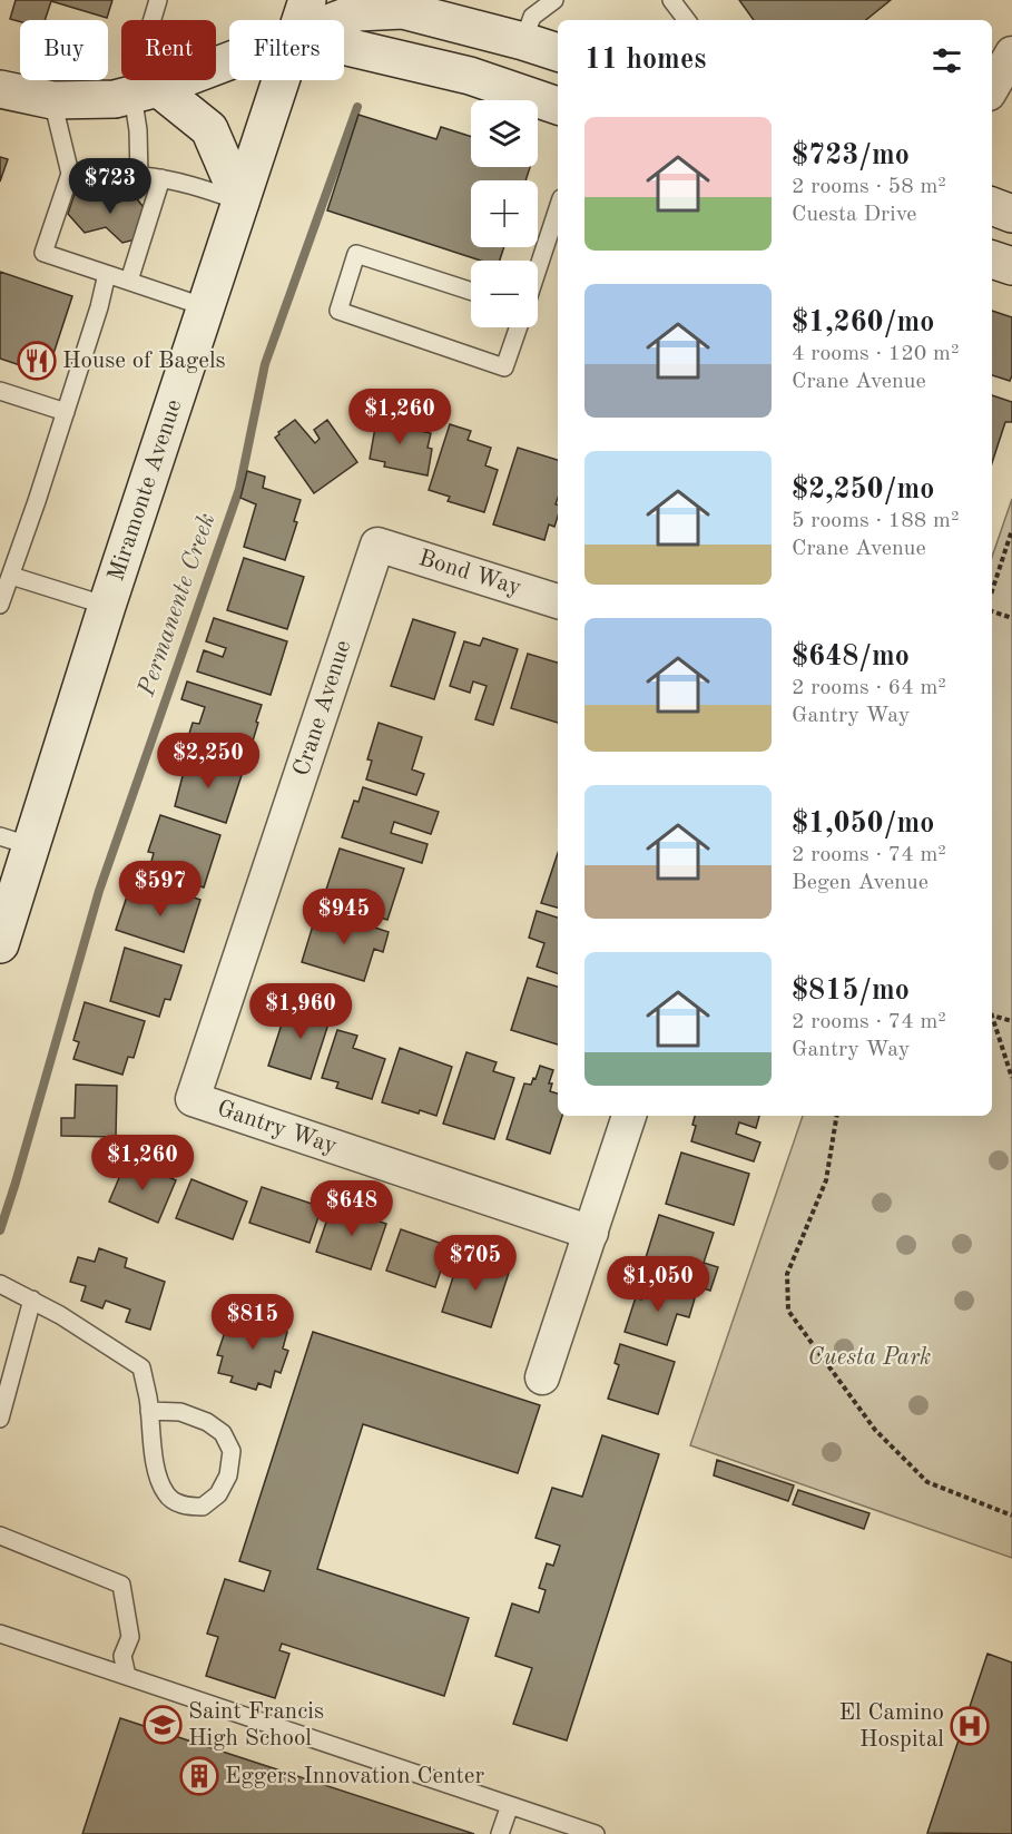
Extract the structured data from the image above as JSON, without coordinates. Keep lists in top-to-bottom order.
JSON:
{
  "streets": {
    "street": [
      "Miramonte Avenue",
      "Bond Way",
      "Crane Avenue",
      "Gantry Way"
    ]
  },
  "crossings": [
    ["Bond Way", "Crane Avenue"],
    ["Crane Avenue", "Gantry Way"]
  ],
  "water": ["Permanente Creek"],
  "parks": ["Cuesta Park"],
  "places": {
    "restaurant": ["House of Bagels"],
    "school or university": ["Saint Francis High School"],
    "hospital": ["El Camino Hospital"],
    "building": ["Eggers Innovation Center"]
  },
  "page": {
    "chip": ["Buy", "Rent", "Filters"],
    "heading": "11 homes",
    "map_buttons": ["+", "−"],
    "list": [
      {
        "name": "$723/mo",
        "note": "2 rooms · 58 m² · Cuesta Drive"
      },
      {
        "name": "$1,260/mo",
        "note": "4 rooms · 120 m² · Crane Avenue"
      },
      {
        "name": "$2,250/mo",
        "note": "5 rooms · 188 m² · Crane Avenue"
      },
      {
        "name": "$648/mo",
        "note": "2 rooms · 64 m² · Gantry Way"
      },
      {
        "name": "$1,050/mo",
        "note": "2 rooms · 74 m² · Begen Avenue"
      },
      {
        "name": "$815/mo",
        "note": "2 rooms · 74 m² · Gantry Way"
      }
    ],
    "price": [
      "$723",
      "$1,260",
      "$2,250",
      "$597",
      "$945",
      "$1,960",
      "$1,260",
      "$648",
      "$705",
      "$1,050",
      "$815"
    ]
  }
}
